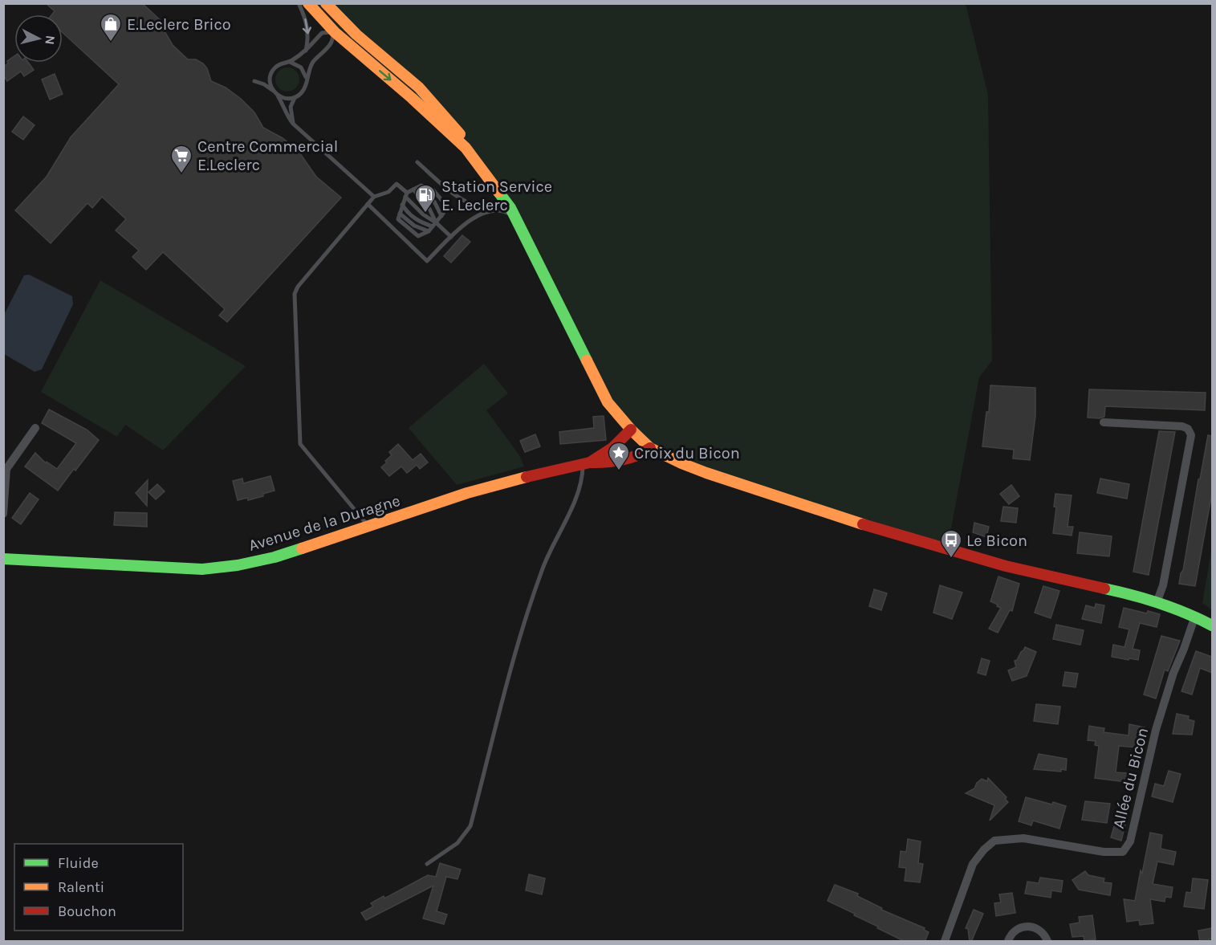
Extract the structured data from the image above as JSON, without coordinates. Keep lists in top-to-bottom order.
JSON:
{
  "streets": {
    "main road": ["Avenue de la Duragne"],
    "street": ["Allée du Bicon"]
  },
  "places": {
    "shop": ["E.Leclerc Brico"],
    "supermarket": ["Centre Commercial E.Leclerc"],
    "fuel station": ["Station Service E. Leclerc"],
    "place": ["Croix du Bicon"],
    "bus stop": ["Le Bicon"]
  },
  "legend": ["Fluide", "Ralenti", "Bouchon"],
  "north": "right"
}
